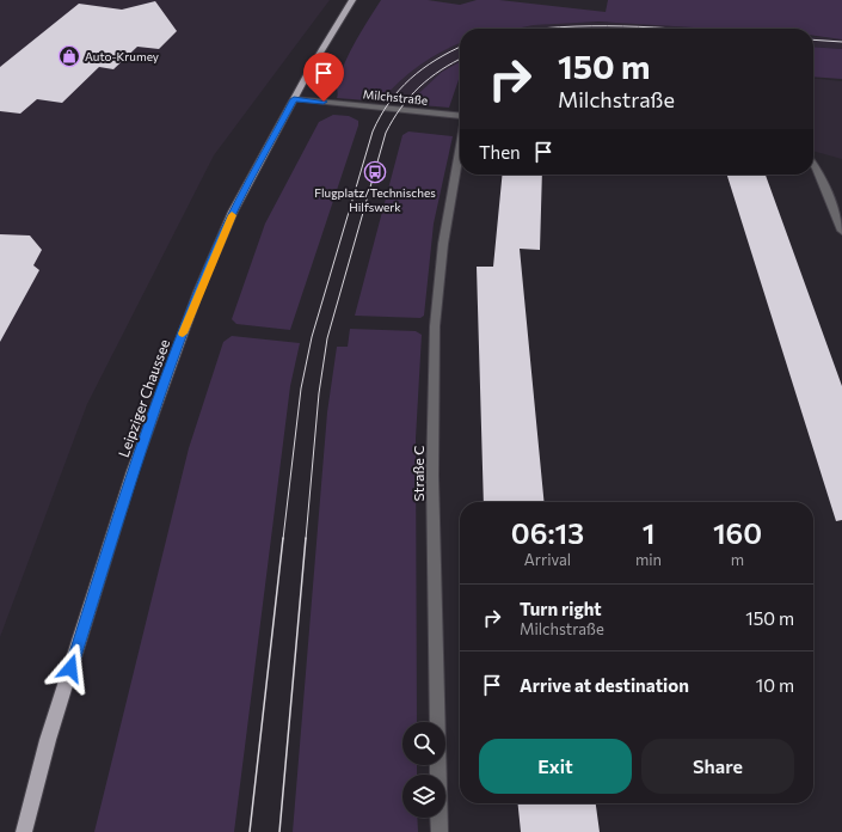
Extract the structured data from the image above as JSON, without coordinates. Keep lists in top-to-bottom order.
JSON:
{
  "streets": {
    "main road": ["Leipziger Chaussee"],
    "street": ["Milchstraße", "Straße C"]
  },
  "crossings": [
    ["Milchstraße", "Leipziger Chaussee"]
  ],
  "places": {
    "shop": ["Auto-Krumey"],
    "bus stop": ["Flugplatz/Technisches Hilfswerk"]
  },
  "page": {
    "turn": ["150 m", "Milchstraße"],
    "then": "Then",
    "eta": [
      "06:13",
      "Arrival",
      "1",
      "min",
      "160",
      "m"
    ],
    "list": [
      {
        "name": "Turn right",
        "note": "Milchstraße",
        "value": "150 m"
      },
      {
        "name": "Arrive at destination",
        "value": "10 m"
      }
    ],
    "buttons": ["Exit", "Share"]
  }
}
